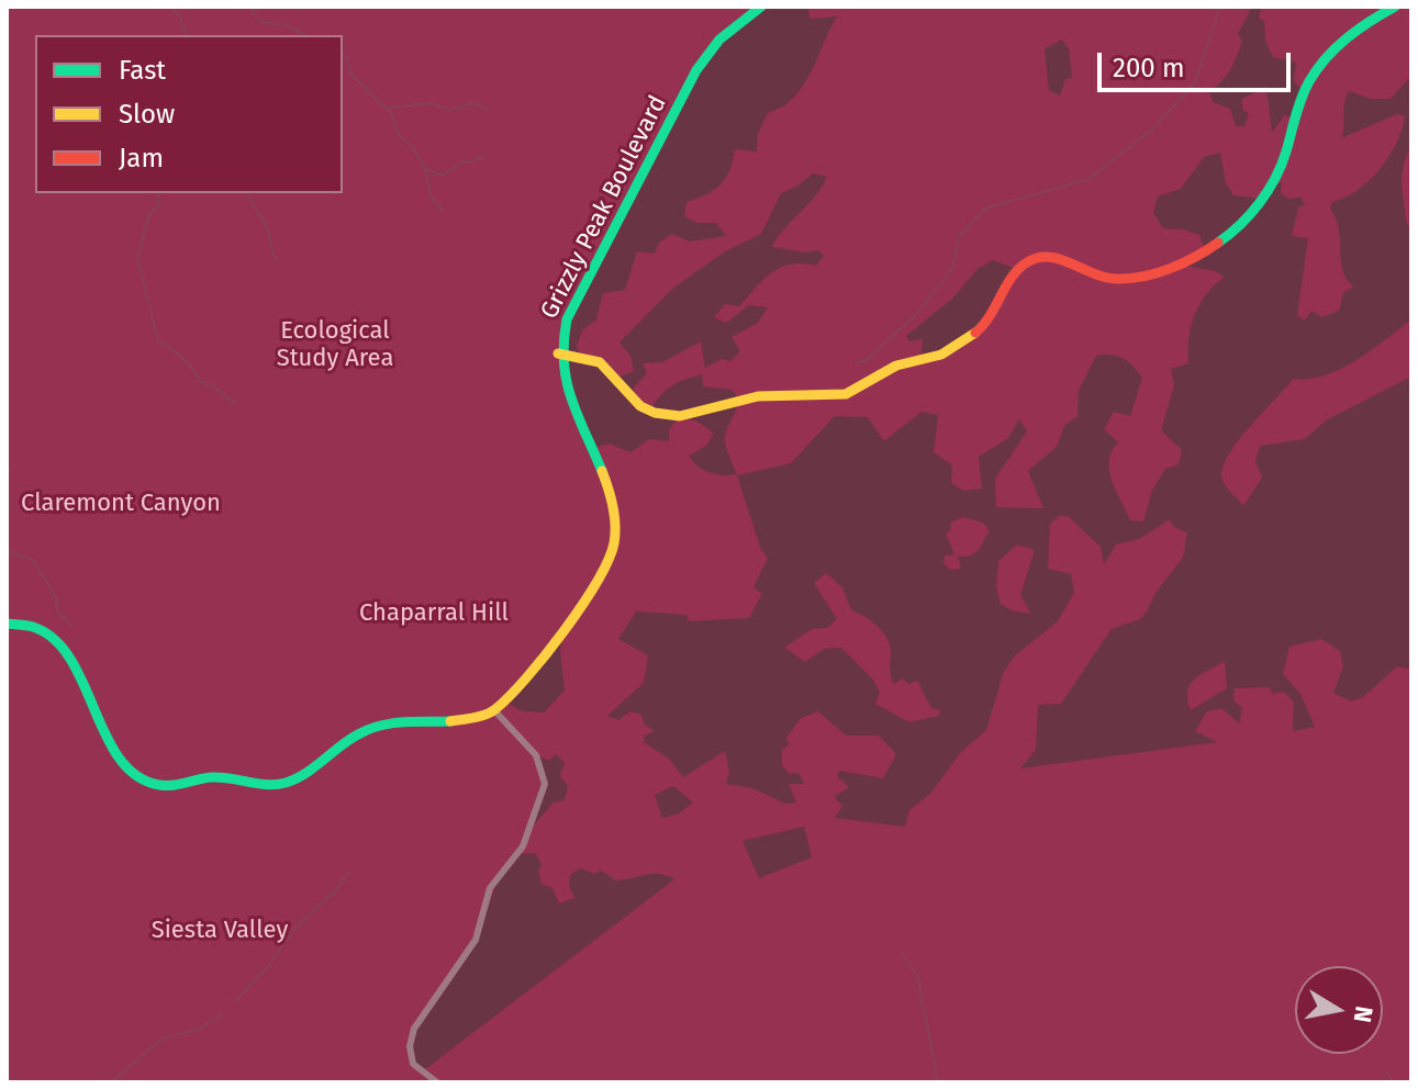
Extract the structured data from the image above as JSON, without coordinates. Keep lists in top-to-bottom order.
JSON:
{
  "streets": {
    "street": ["Grizzly Peak Boulevard"]
  },
  "parks": [
    "Ecological Study Area",
    "Claremont Canyon",
    "Chaparral Hill",
    "Siesta Valley"
  ],
  "legend": ["Fast", "Slow", "Jam"],
  "scale_bar": "200 m",
  "north": "right"
}
